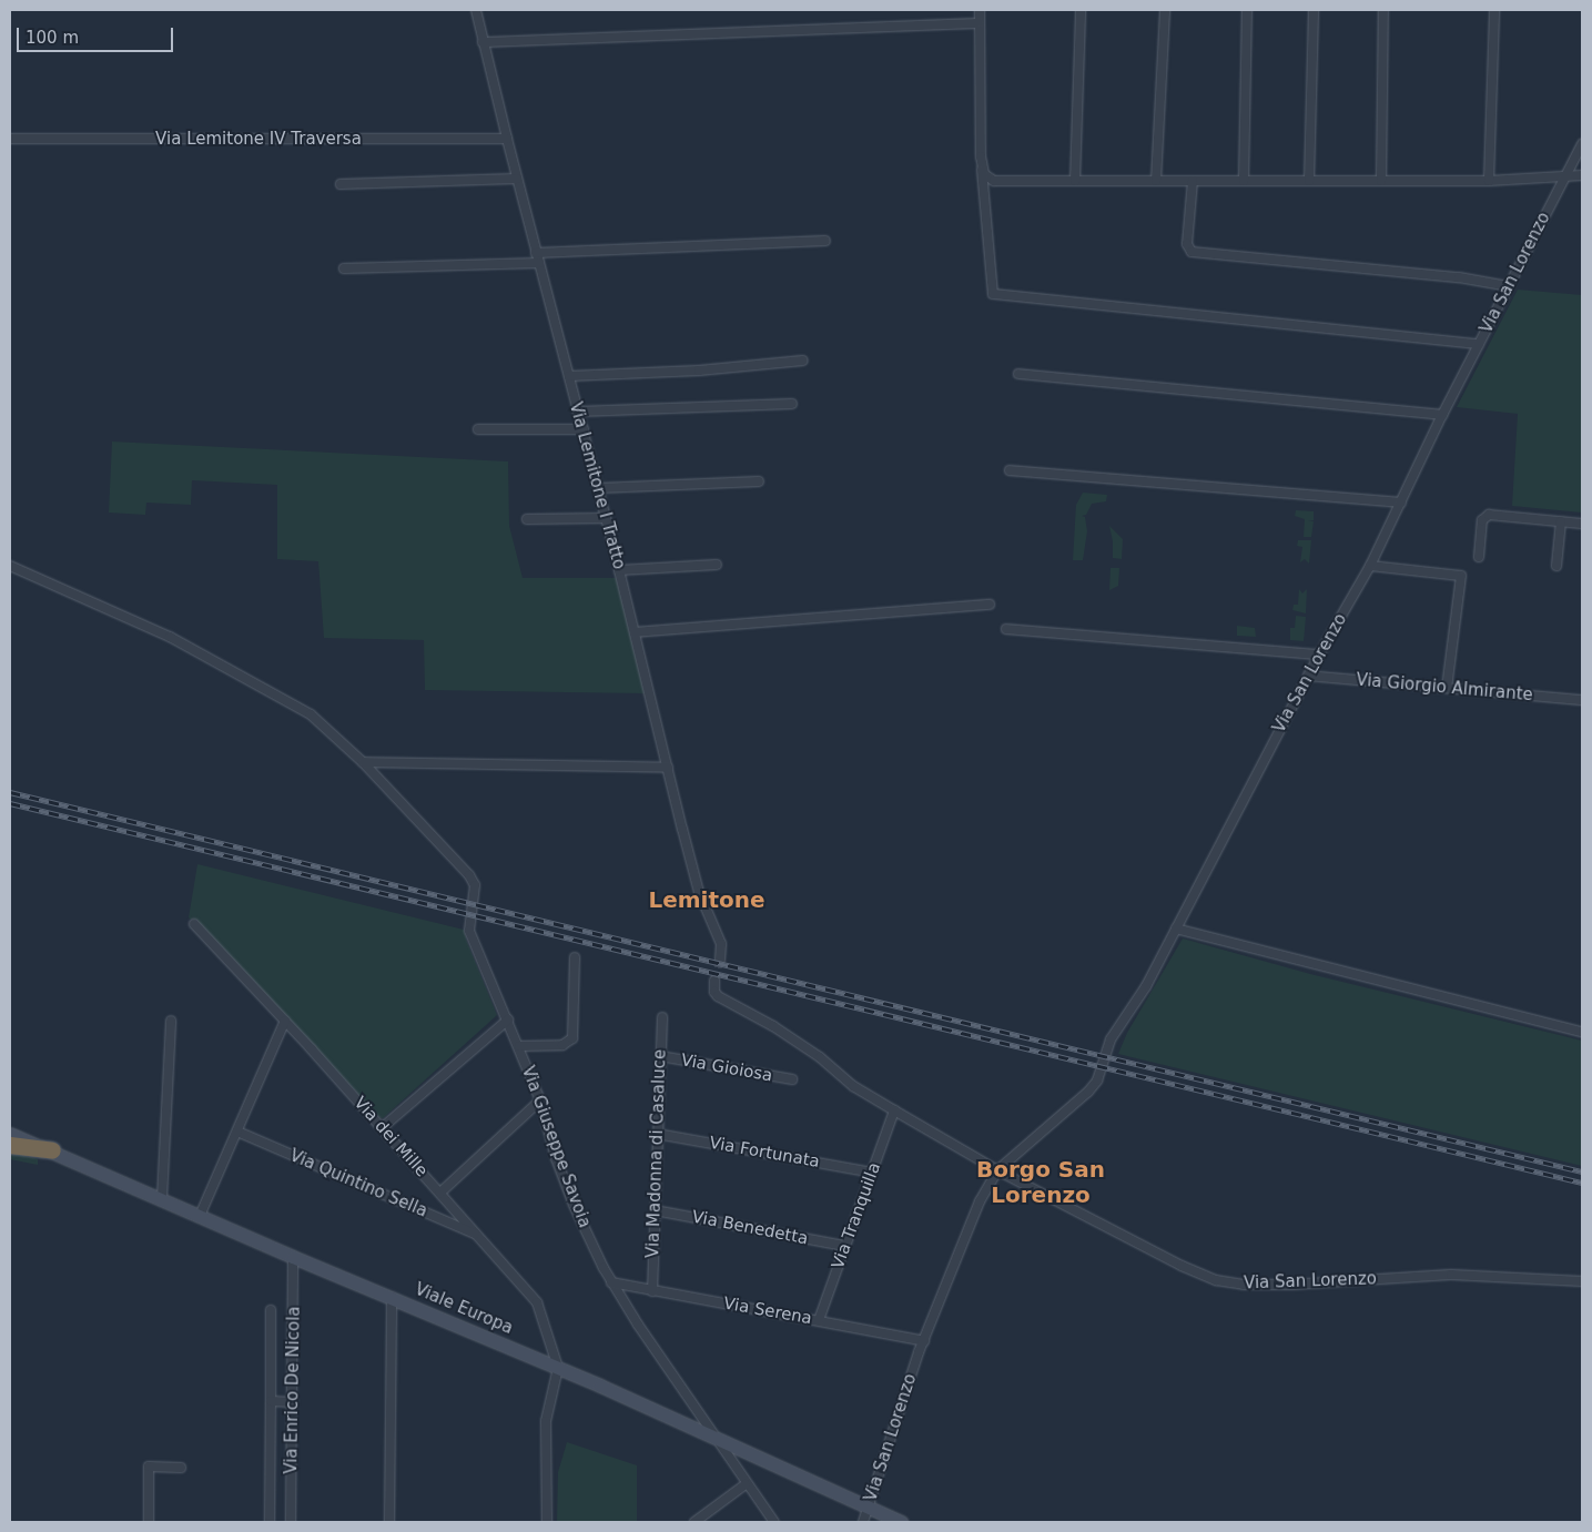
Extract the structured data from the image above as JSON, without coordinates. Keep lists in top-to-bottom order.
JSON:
{
  "streets": {
    "main road": ["Viale Europa"],
    "street": [
      "Via Lemitone IV Traversa",
      "Via San Lorenzo",
      "Via Lemitone I Tratto",
      "Via Giorgio Almirante",
      "Via Gioiosa",
      "Via dei Mille",
      "Via Giuseppe Savoia",
      "Via Fortunata",
      "Via Madonna di Casaluce",
      "Via Quintino Sella",
      "Via Tranquilla",
      "Via Benedetta",
      "Via Serena",
      "Via Enrico De Nicola"
    ]
  },
  "crossings": [
    ["Via Lemitone IV Traversa", "Via Lemitone I Tratto"],
    ["Via San Lorenzo", "Via Giorgio Almirante"],
    ["Via San Lorenzo", "Viale Europa"],
    ["Via San Lorenzo", "Via Serena"],
    ["Via Gioiosa", "Via Madonna di Casaluce"],
    ["Via dei Mille", "Via Quintino Sella"],
    ["Via dei Mille", "Viale Europa"],
    ["Via Giuseppe Savoia", "Viale Europa"],
    ["Via Giuseppe Savoia", "Via Serena"],
    ["Via Fortunata", "Via Madonna di Casaluce"],
    ["Via Fortunata", "Via Tranquilla"],
    ["Via Madonna di Casaluce", "Via Benedetta"],
    ["Via Madonna di Casaluce", "Via Serena"],
    ["Via Tranquilla", "Via Benedetta"],
    ["Via Tranquilla", "Via Serena"],
    ["Viale Europa", "Via Enrico De Nicola"]
  ],
  "districts": ["Lemitone", "Borgo San Lorenzo"],
  "scale_bar": "100 m"
}
